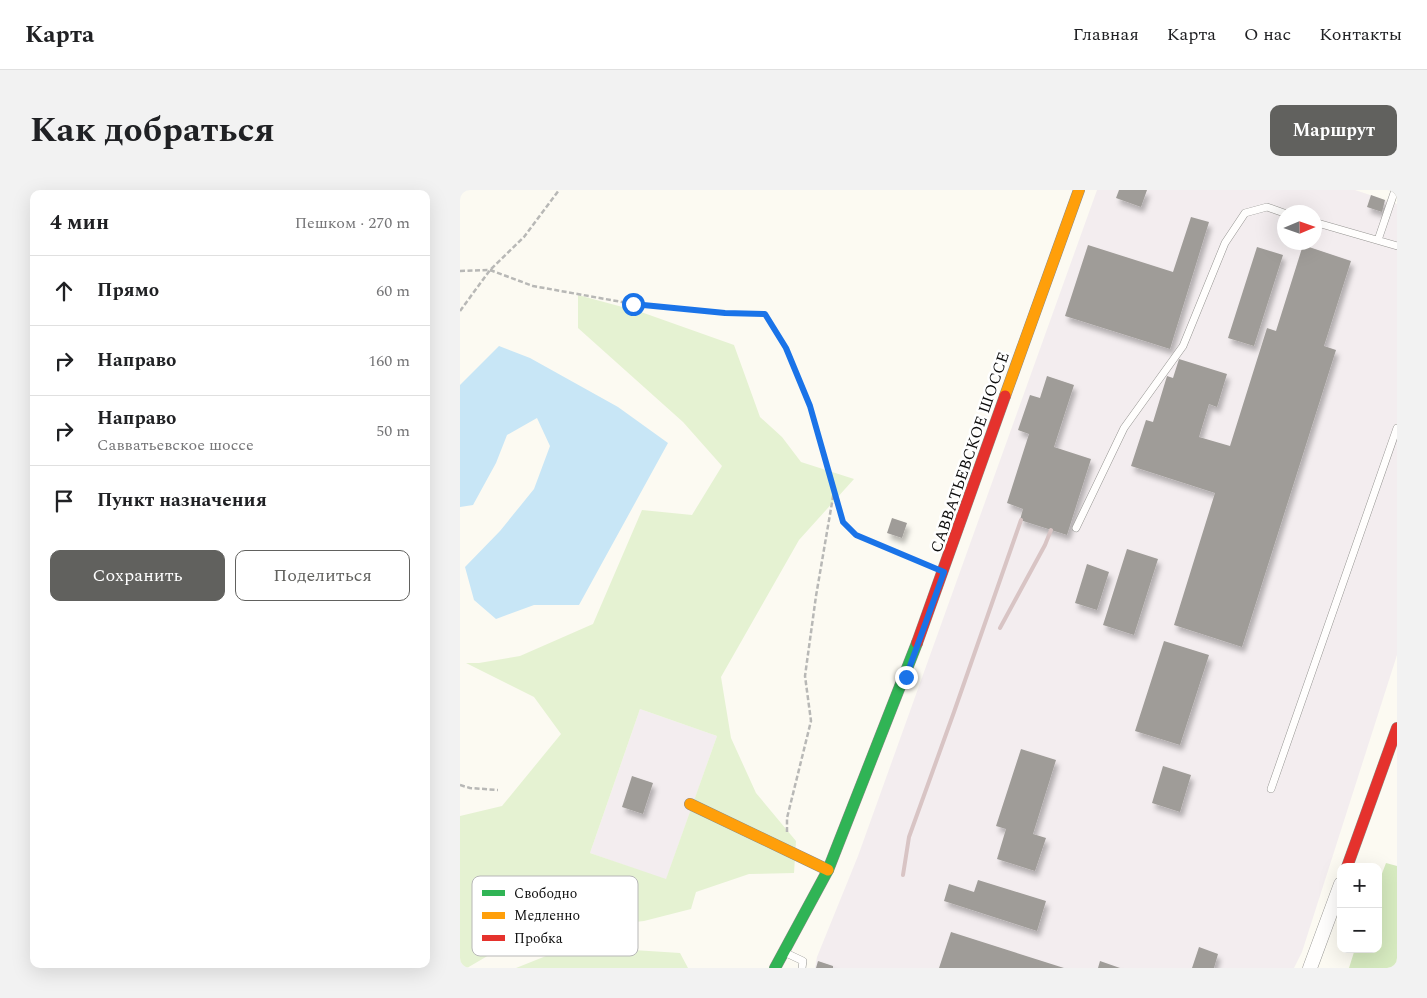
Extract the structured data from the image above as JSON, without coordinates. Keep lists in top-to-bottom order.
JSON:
{
  "streets": {
    "main road": ["САВВАТЬЕВСКОЕ ШОССЕ"]
  },
  "legend": ["Свободно", "Медленно", "Пробка"],
  "north": "right",
  "page": {
    "header": "Карта",
    "nav": [
      "Главная",
      "Карта",
      "О нас",
      "Контакты"
    ],
    "title": "Как добраться",
    "buttons": [
      "Маршрут",
      ["Сохранить", "Поделиться"]
    ],
    "heading": ["4 мин", "Пешком · 270 m"],
    "list": [
      ["Прямо", "60 m"],
      ["Направо", "160 m"],
      ["Направо", "Савватьевское шоссе", "50 m"],
      "Пункт назначения"
    ],
    "map_buttons": ["+", "−"]
  }
}
